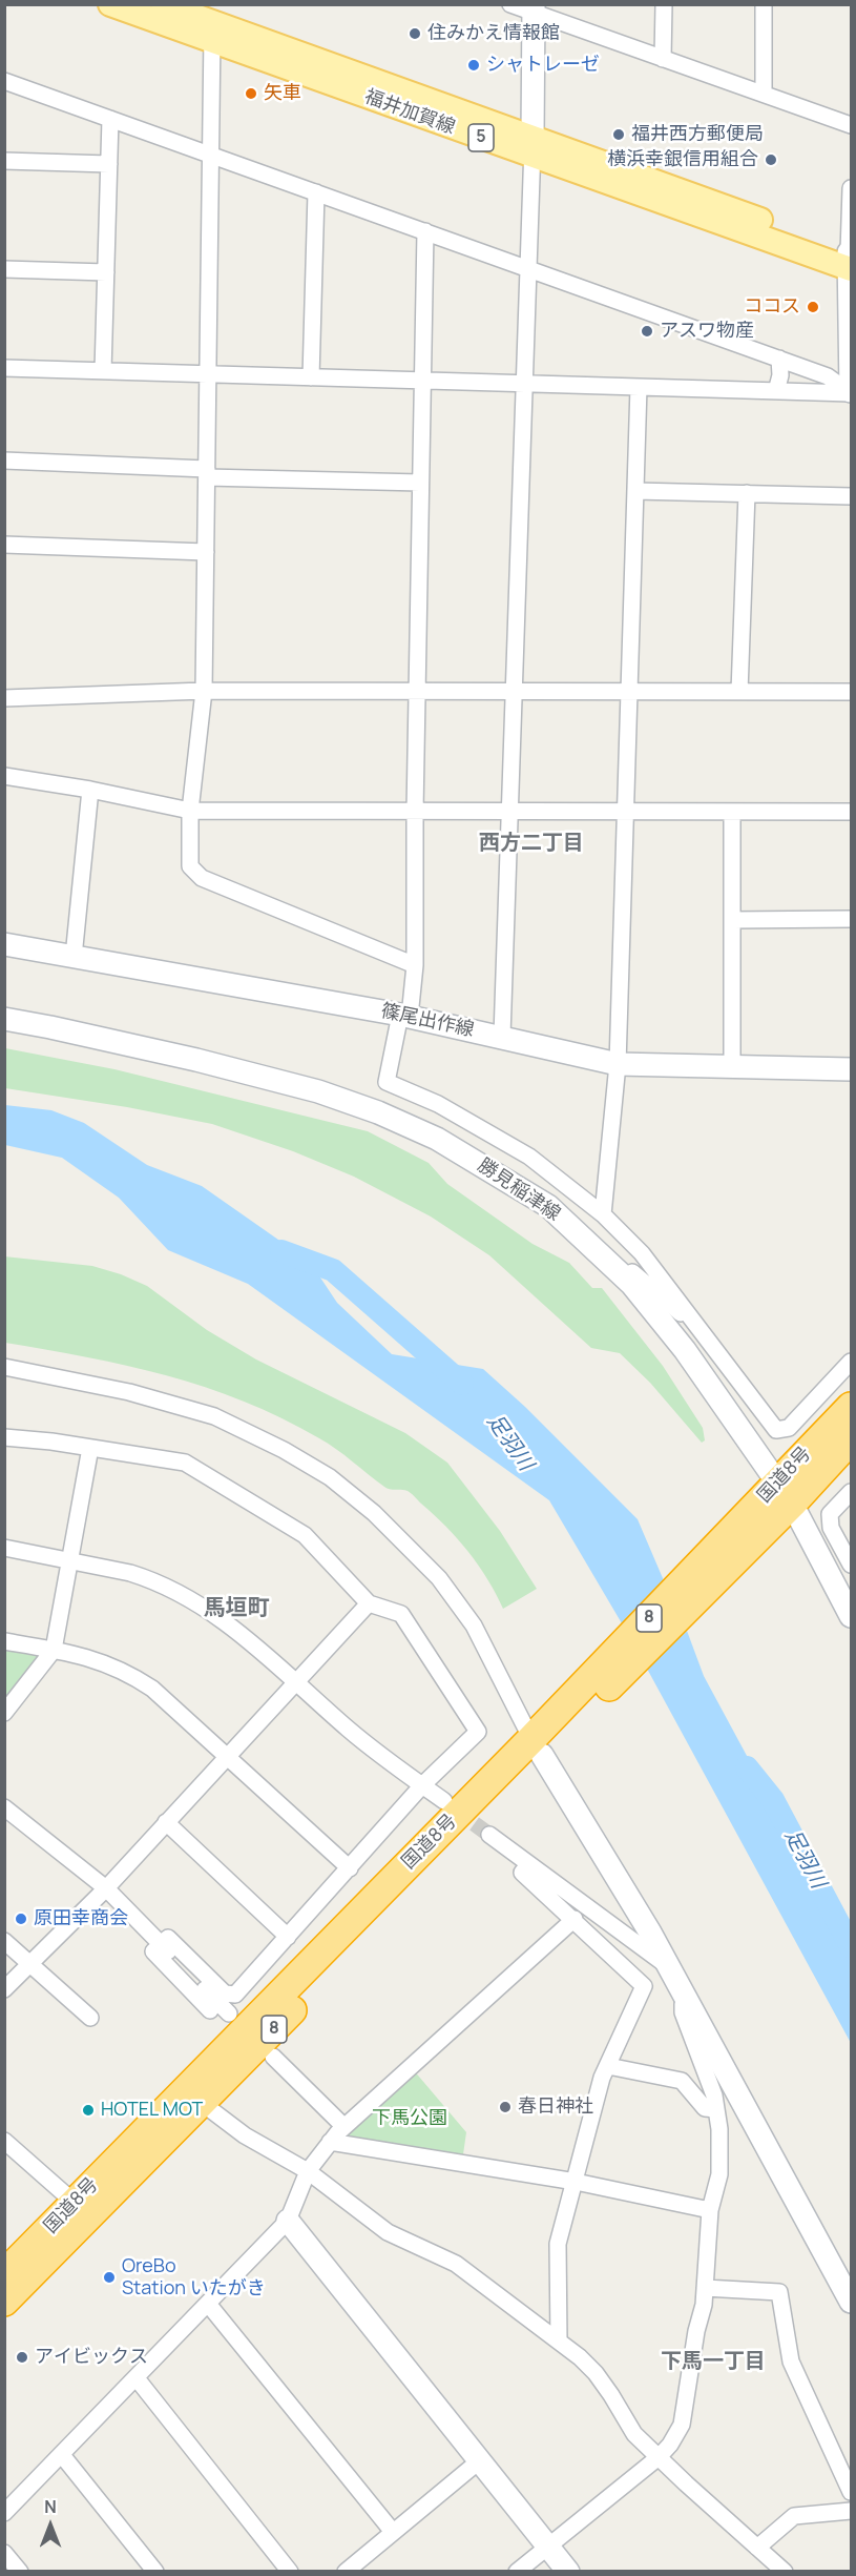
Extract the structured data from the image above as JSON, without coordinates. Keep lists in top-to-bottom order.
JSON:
{
  "streets": {
    "highway": ["国道8号", "8"],
    "main road": [
      "福井加賀線",
      "5",
      "篠尾出作線",
      "勝見稲津線"
    ]
  },
  "crossings": [
    ["勝見稲津線", "国道8号"]
  ],
  "districts": ["西方二丁目", "馬垣町", "下馬一丁目"],
  "water": ["足羽川"],
  "parks": ["下馬公園"],
  "places": [
    "住みかえ情報館",
    "シャトレーゼ",
    "矢車",
    "福井西方郵便局",
    "横浜幸銀信用組合",
    "ココス",
    "アスワ物産",
    "原田幸商会",
    "春日神社",
    "HOTEL MOT",
    "OreBo Station いたがき",
    "アイビックス"
  ],
  "north": "top"
}
